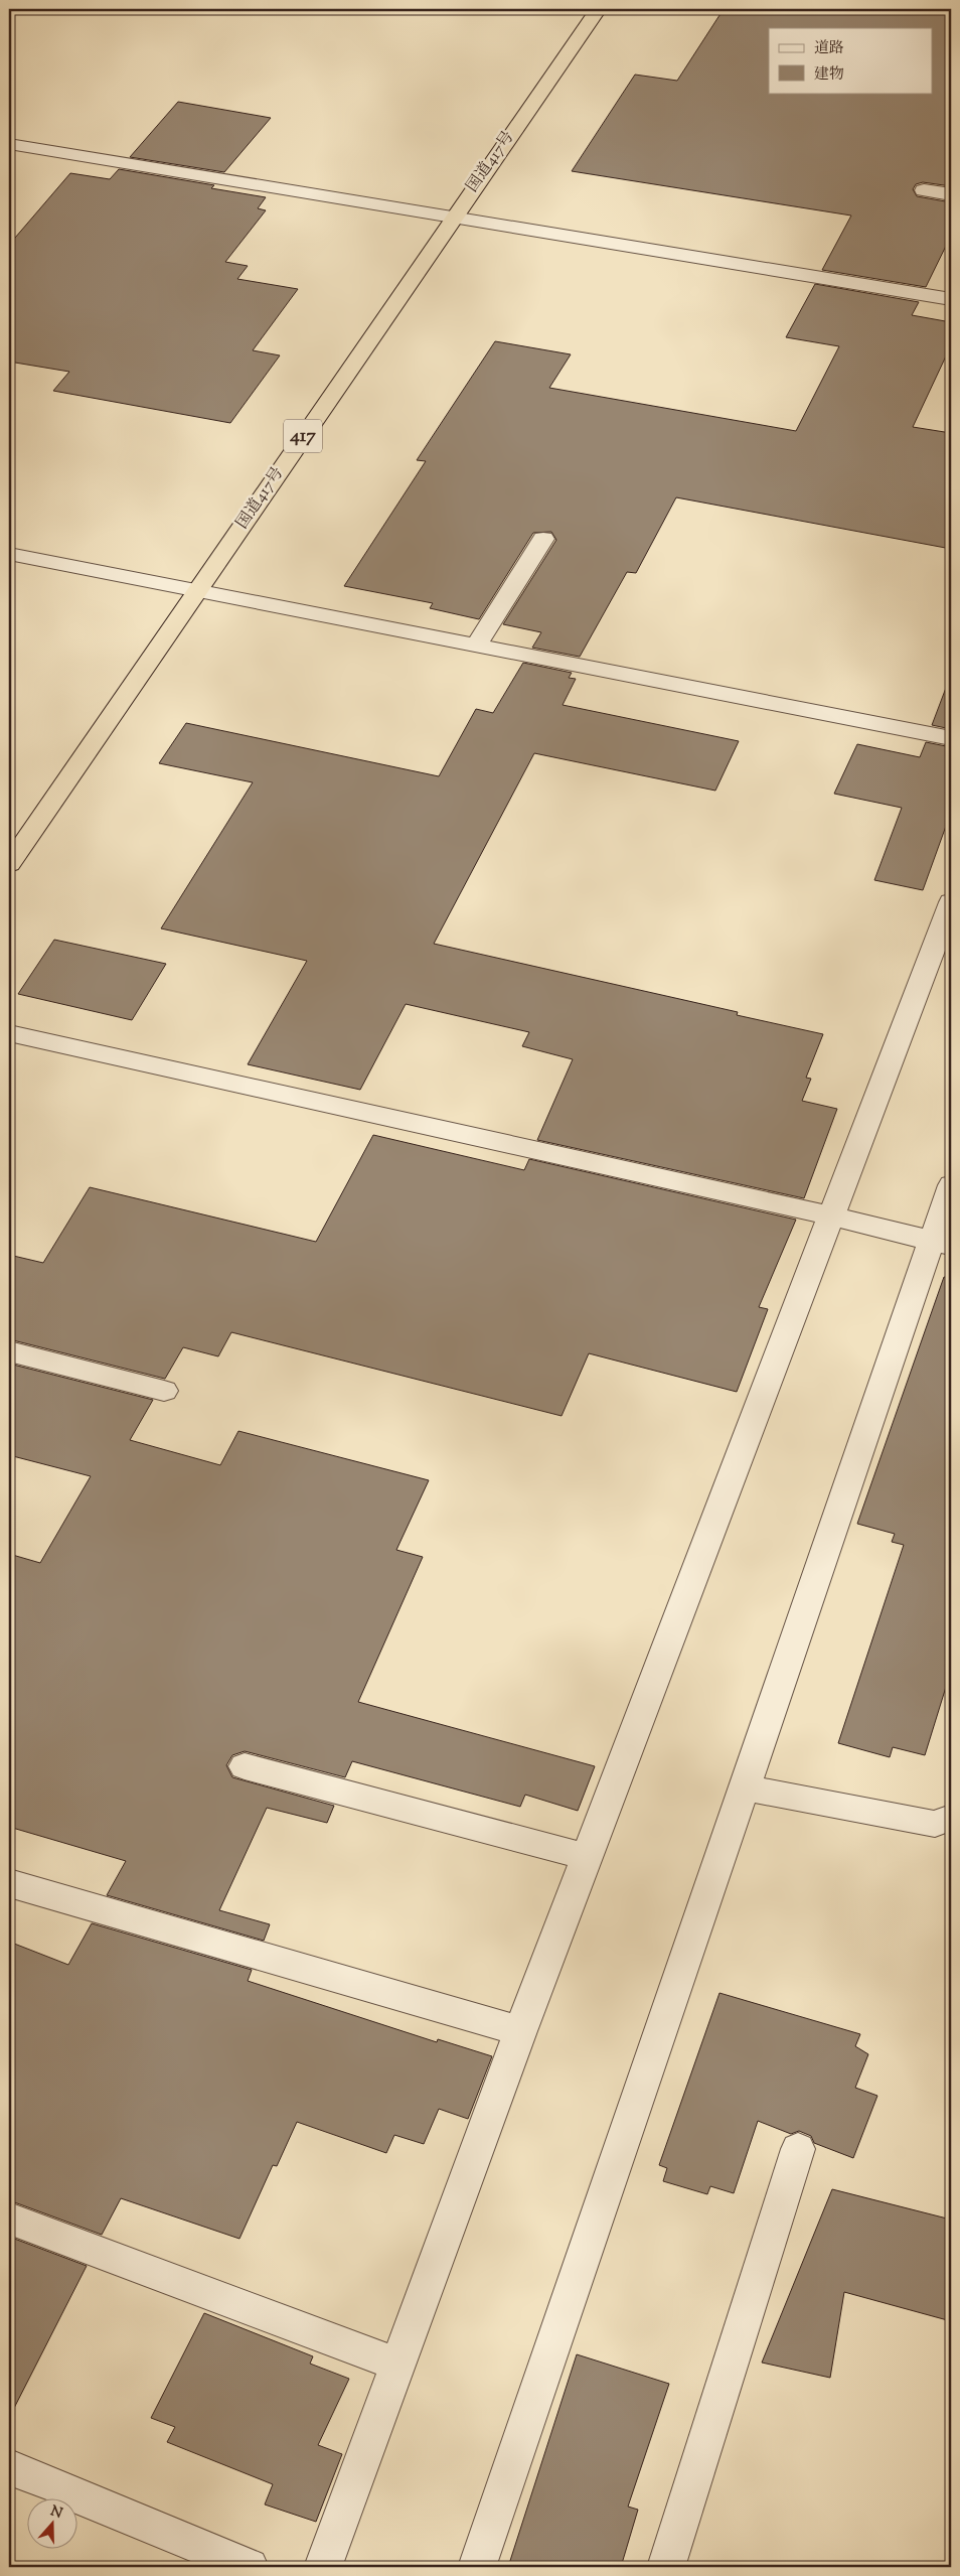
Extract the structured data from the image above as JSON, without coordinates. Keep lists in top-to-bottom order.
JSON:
{
  "streets": {
    "highway": ["国道417号", "417"]
  },
  "legend": ["道路", "建物"],
  "north": "top"
}
